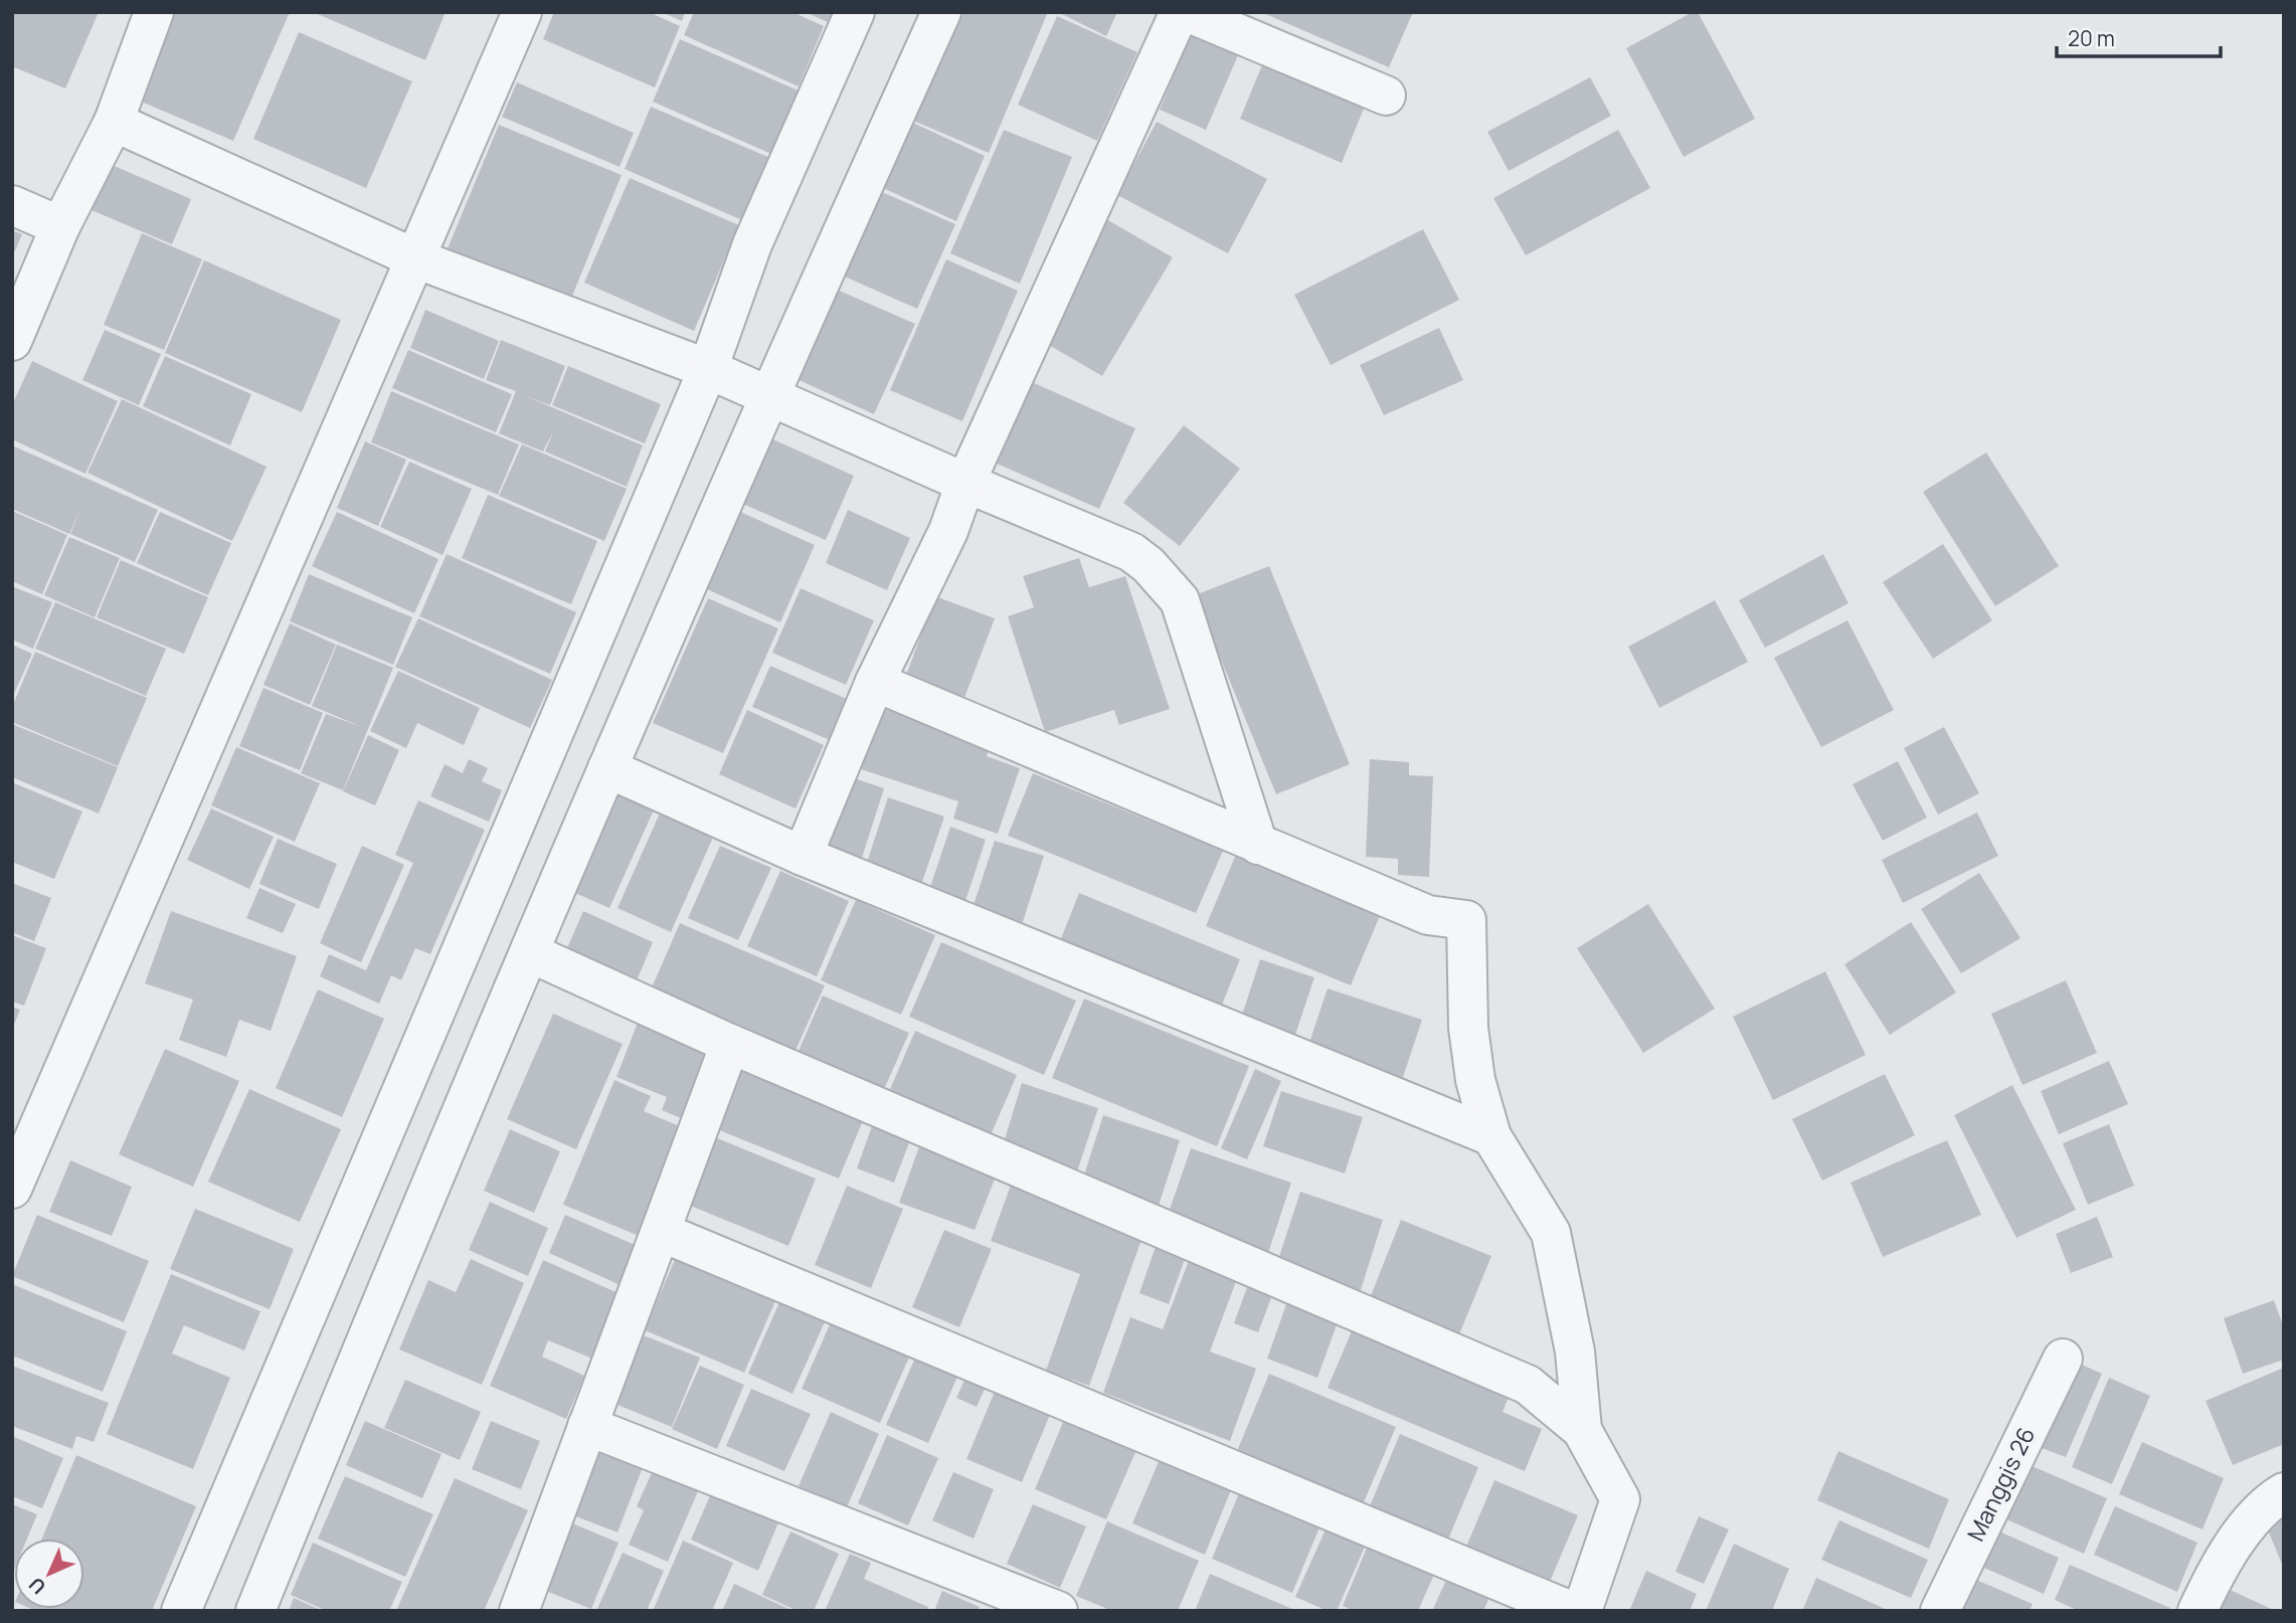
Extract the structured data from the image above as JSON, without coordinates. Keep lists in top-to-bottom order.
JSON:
{
  "streets": {
    "street": ["Manggis 26"]
  },
  "scale_bar": "20 m",
  "north": "bottom left"
}
